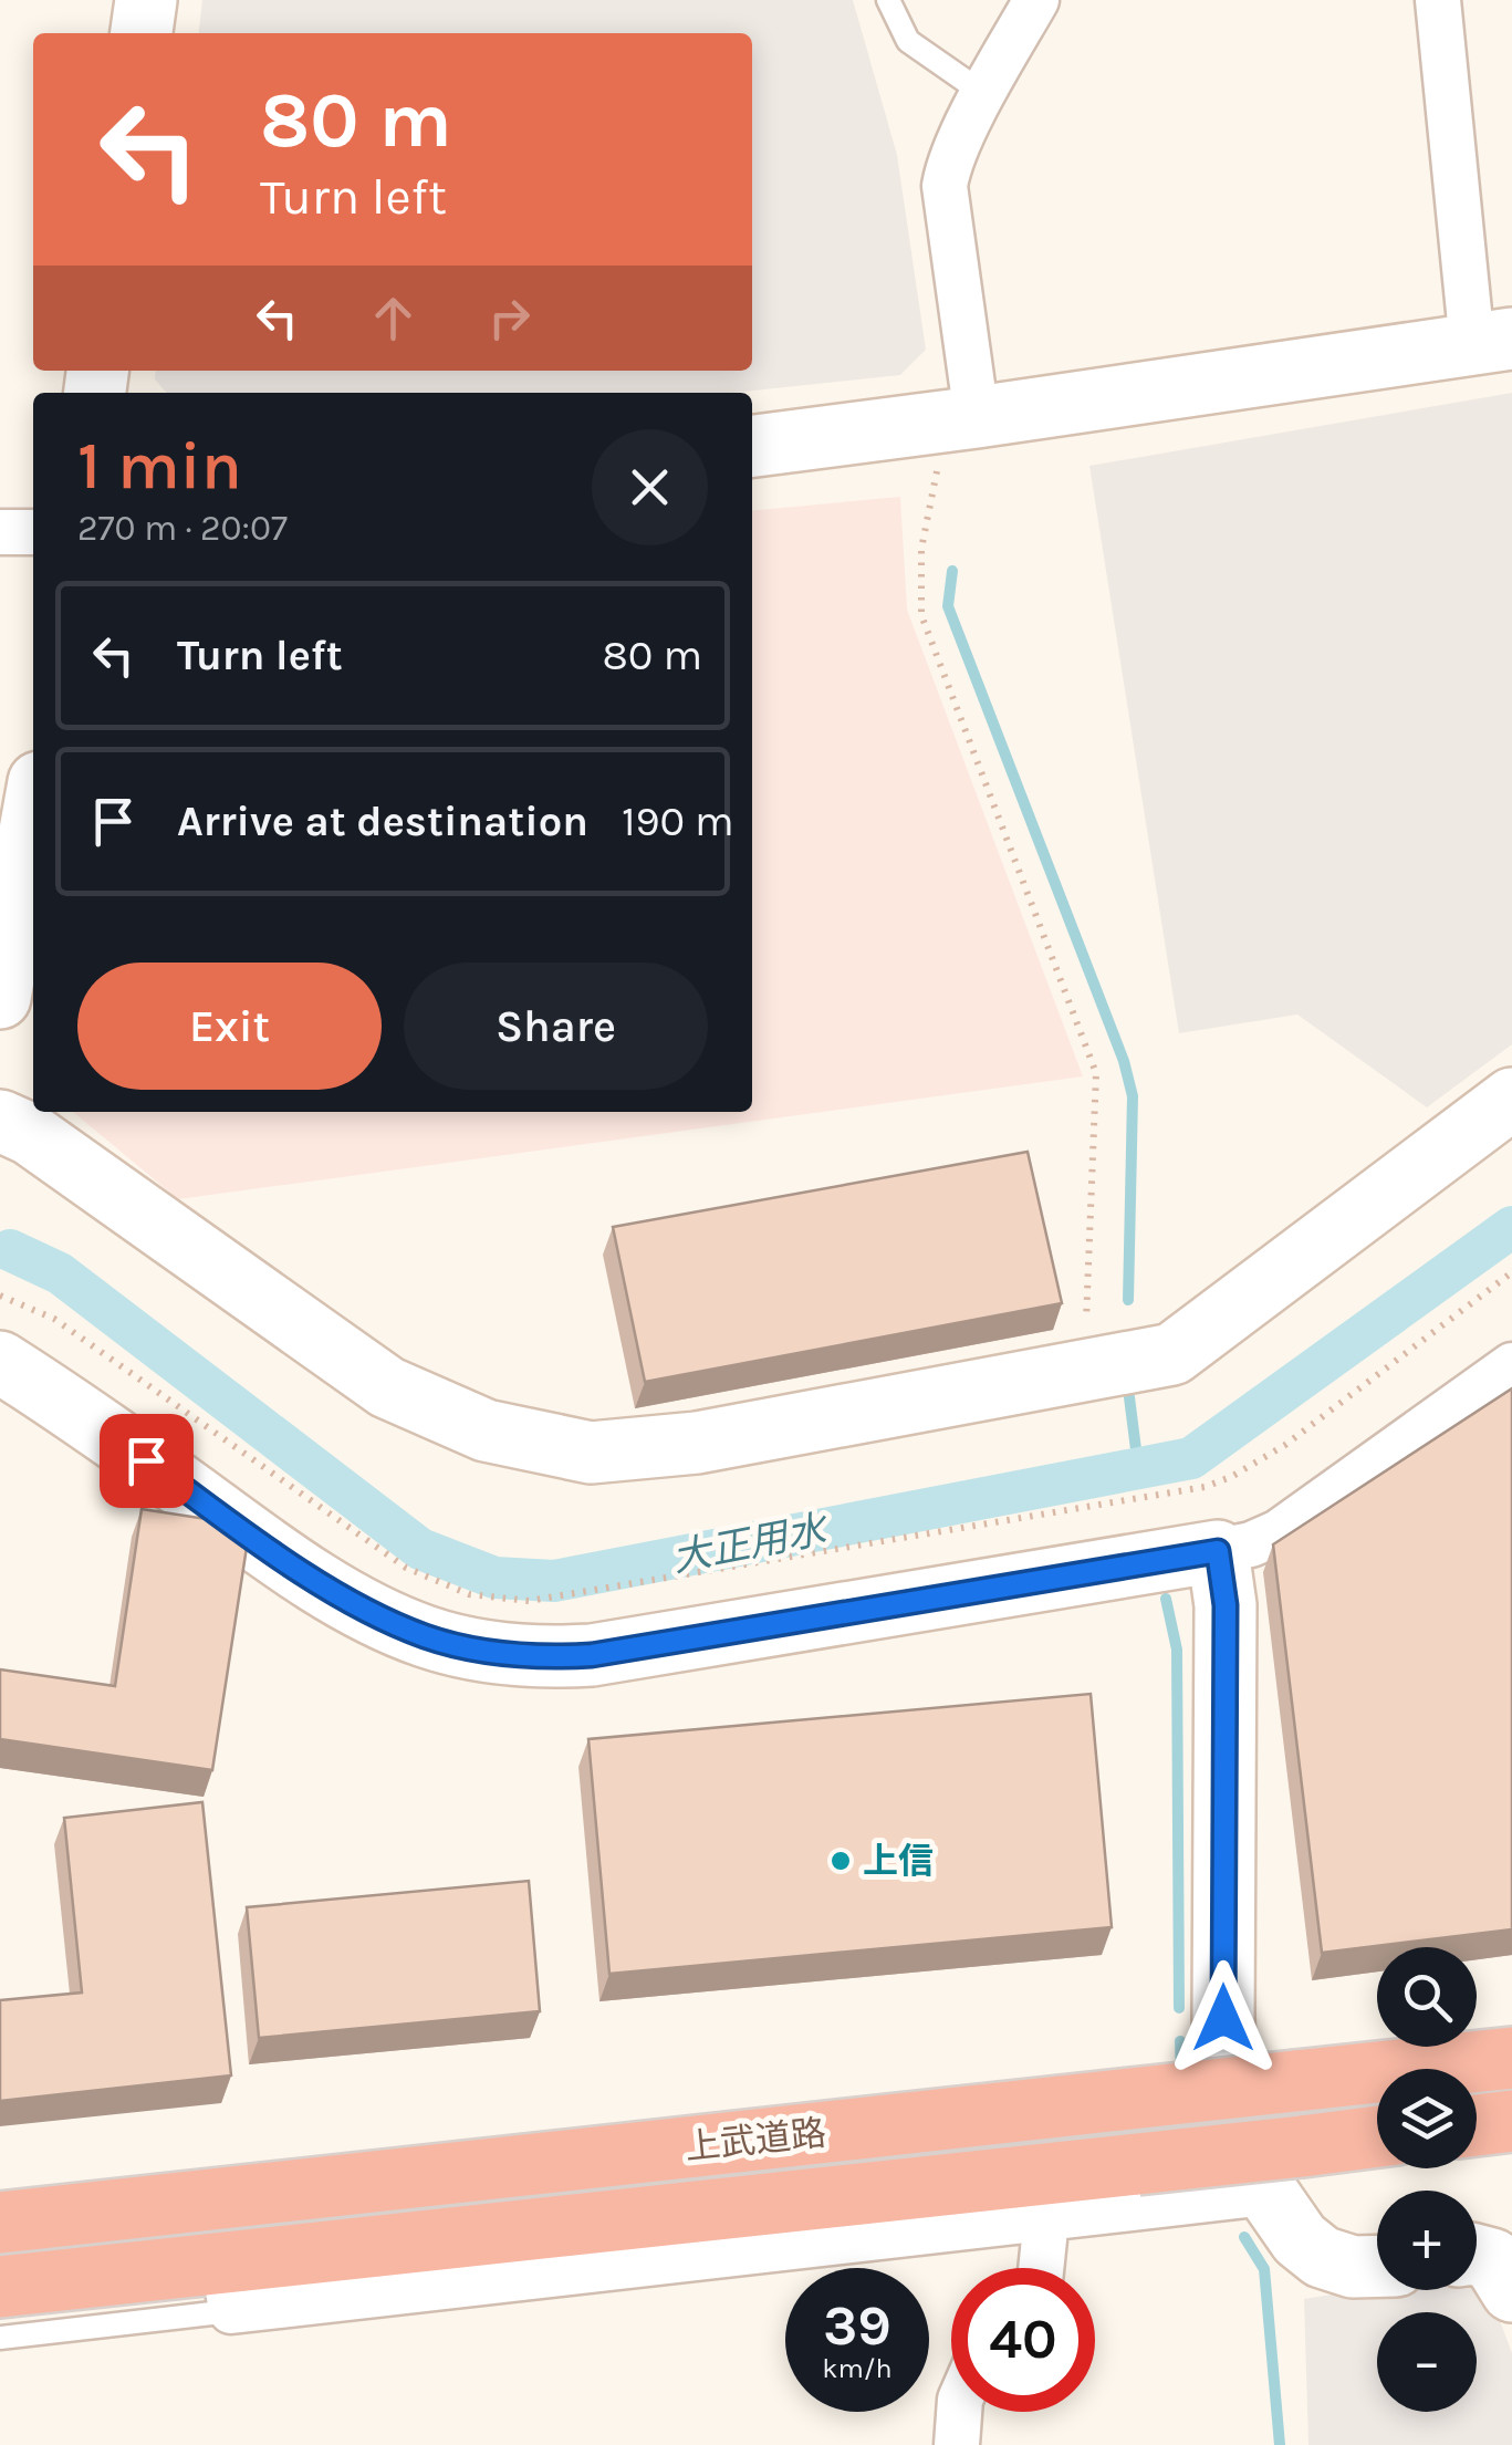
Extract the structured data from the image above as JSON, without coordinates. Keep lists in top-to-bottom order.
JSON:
{
  "streets": {
    "highway": ["上武道路"]
  },
  "water": ["大正用水"],
  "places": ["上信"],
  "page": {
    "turn": ["80 m", "Turn left"],
    "heading": ["1 min", "270 m · 20:07"],
    "list": [
      {
        "name": "Turn left",
        "value": "80 m"
      },
      {
        "name": "Arrive at destination",
        "value": "190 m"
      }
    ],
    "buttons": ["Exit", "Share"],
    "map_buttons": ["+", "−"],
    "speed": "39 km/h",
    "limit": "40"
  }
}
